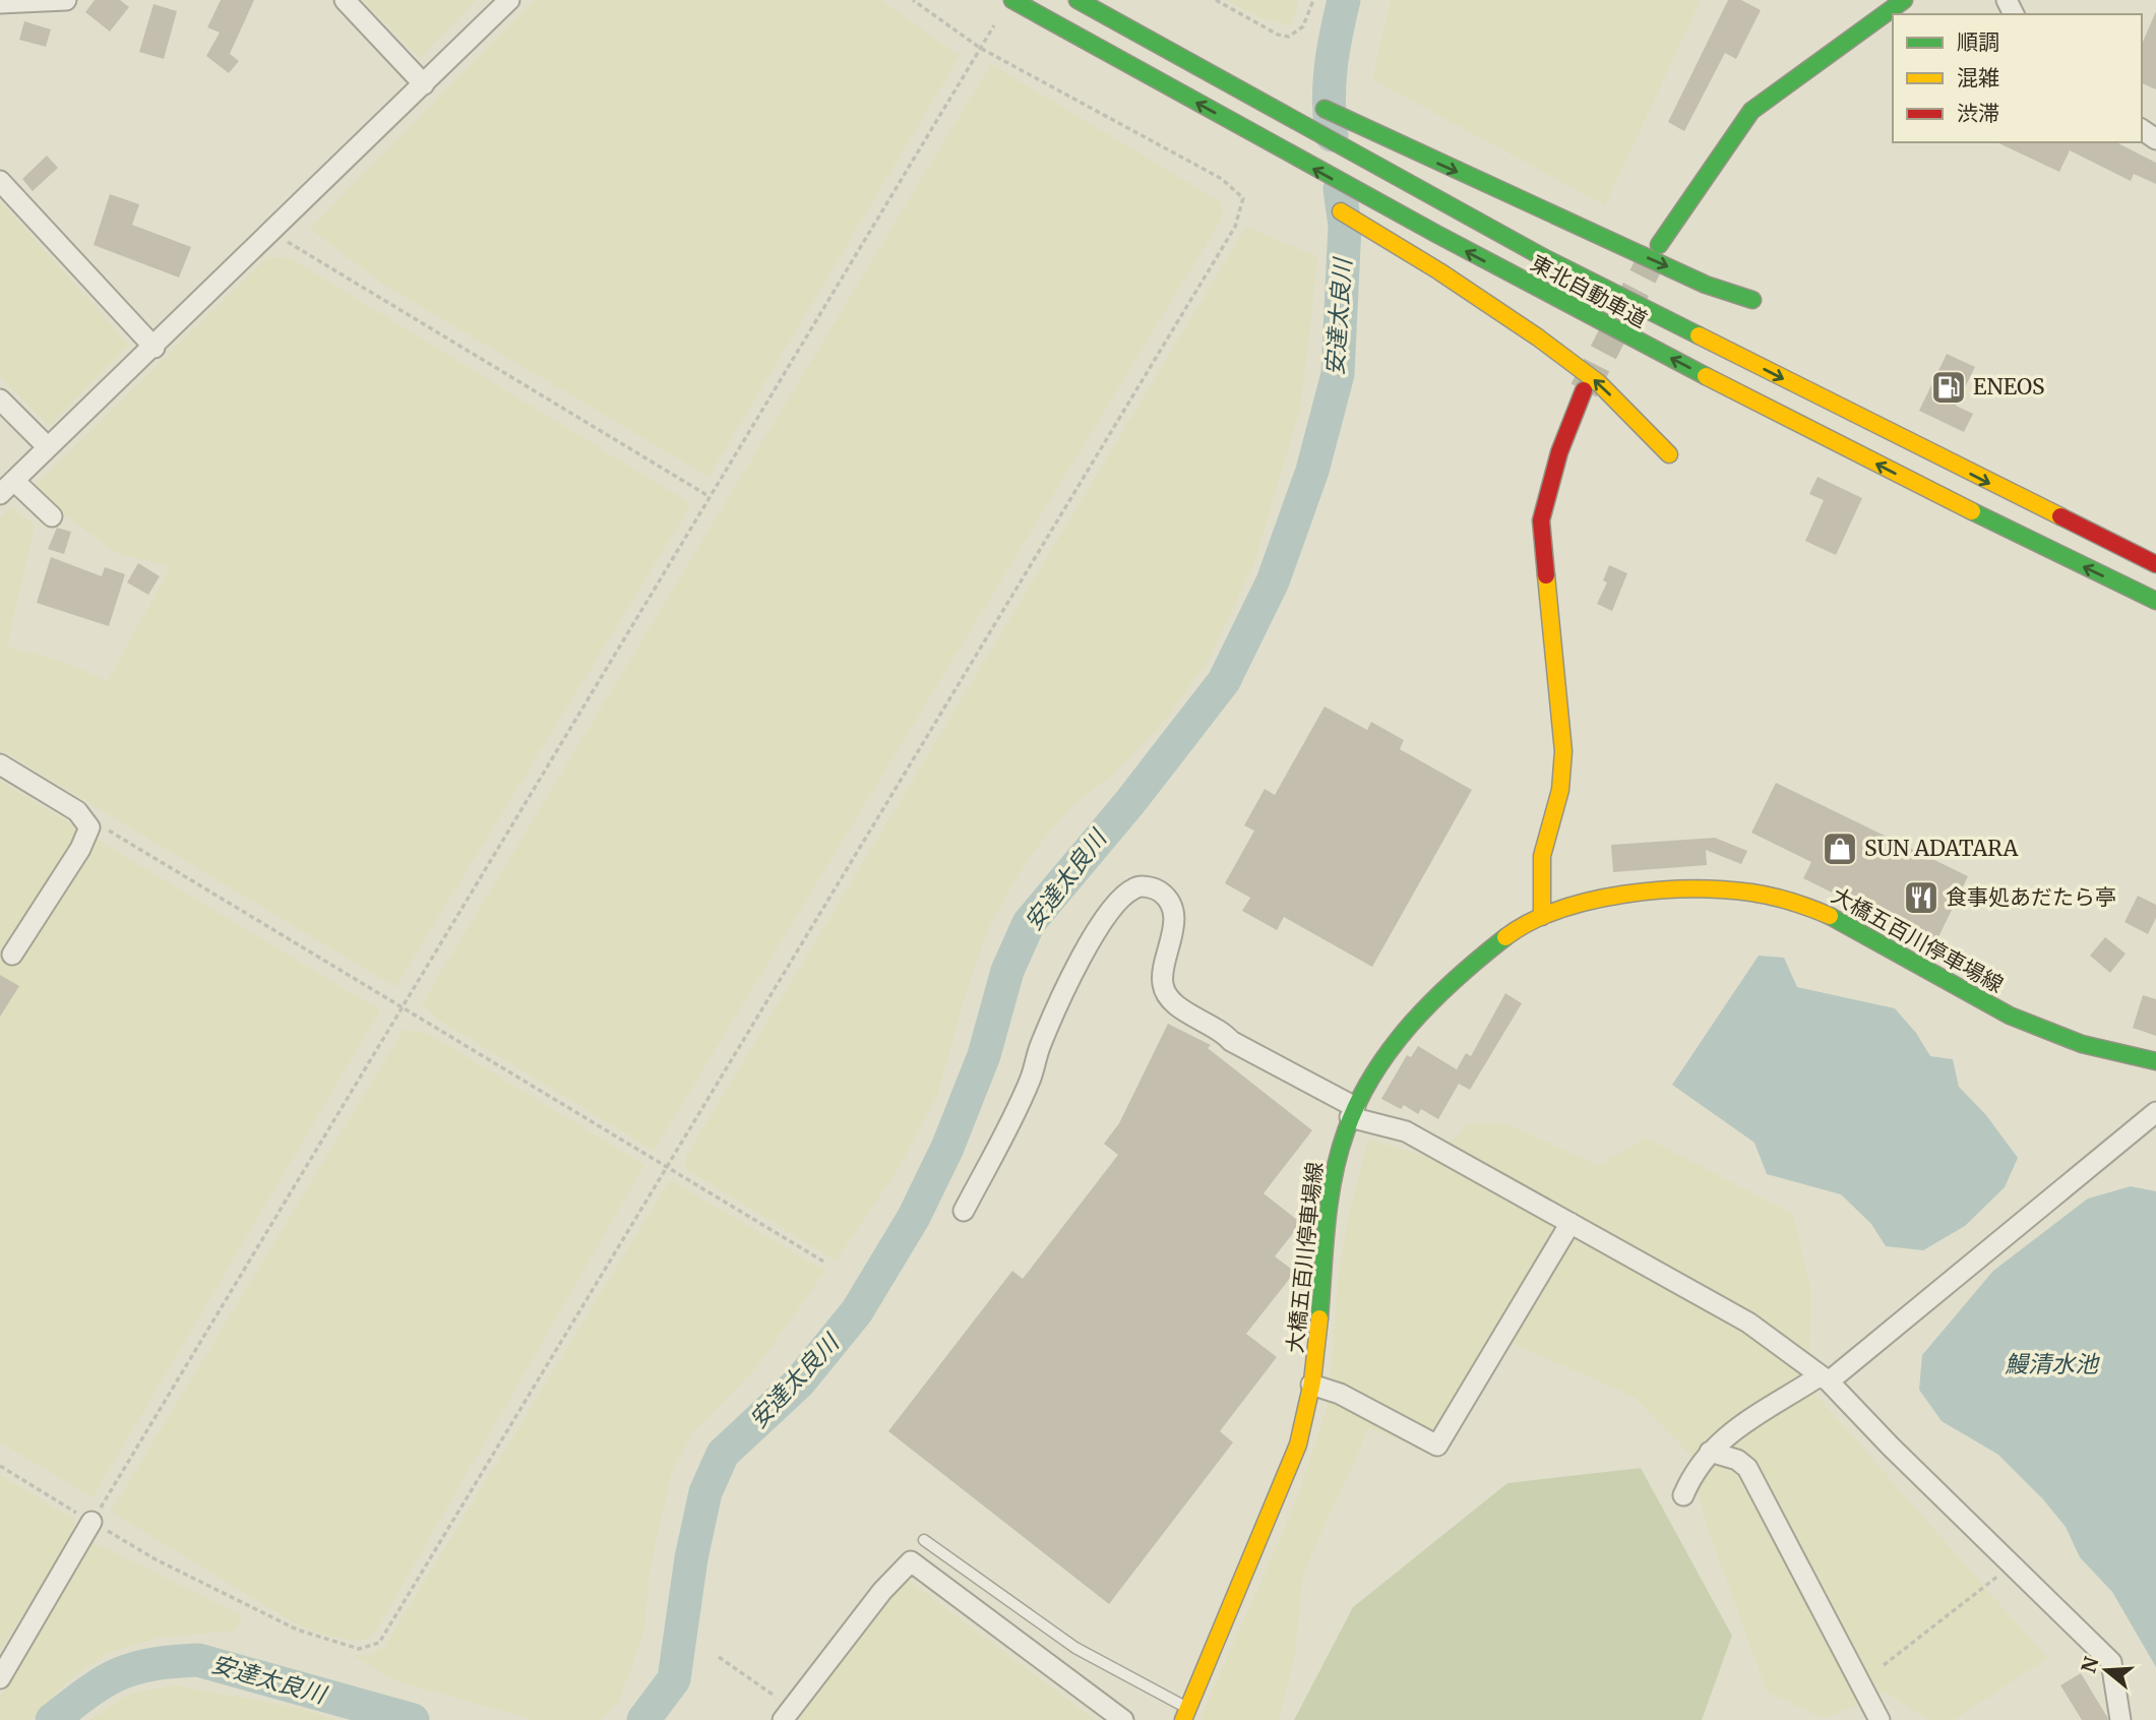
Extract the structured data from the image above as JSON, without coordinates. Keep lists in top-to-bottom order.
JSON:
{
  "streets": {
    "main road": ["東北自動車道", "大橋五百川停車場線"]
  },
  "water": ["安達太良川", "鰻清水池"],
  "places": {
    "fuel station": ["ENEOS"],
    "shop": ["SUN ADATARA"],
    "restaurant": ["食事処あだたら亭"]
  },
  "legend": ["順調", "混雑", "渋滞"],
  "north": "left"
}
